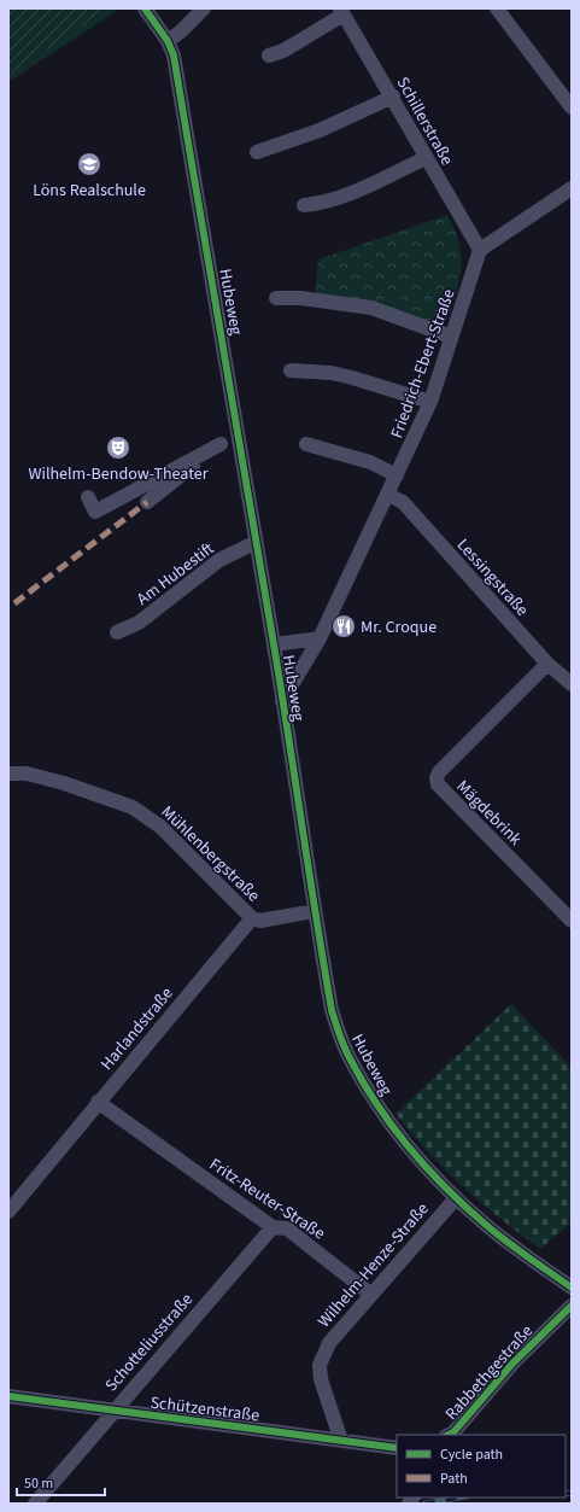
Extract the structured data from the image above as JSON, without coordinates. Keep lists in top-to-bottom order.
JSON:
{
  "streets": {
    "street": [
      "Schillerstraße",
      "Hubeweg",
      "Friedrich-Ebert-Straße",
      "Am Hubestift",
      "Lessingstraße",
      "Mägdebrink",
      "Mühlenbergstraße",
      "Harlandstraße",
      "Fritz-Reuter-Straße",
      "Wilhelm-Henze-Straße",
      "Schotteliusstraße",
      "Rabbethgestraße",
      "Schützenstraße"
    ]
  },
  "crossings": [
    ["Schillerstraße", "Friedrich-Ebert-Straße"],
    ["Hubeweg", "Friedrich-Ebert-Straße"],
    ["Hubeweg", "Am Hubestift"],
    ["Hubeweg", "Wilhelm-Henze-Straße"],
    ["Friedrich-Ebert-Straße", "Lessingstraße"],
    ["Lessingstraße", "Mägdebrink"],
    ["Mühlenbergstraße", "Harlandstraße"],
    ["Harlandstraße", "Fritz-Reuter-Straße"],
    ["Fritz-Reuter-Straße", "Wilhelm-Henze-Straße"],
    ["Fritz-Reuter-Straße", "Schotteliusstraße"],
    ["Wilhelm-Henze-Straße", "Schützenstraße"],
    ["Schotteliusstraße", "Schützenstraße"]
  ],
  "places": {
    "school or university": ["Löns Realschule"],
    "theatre": ["Wilhelm-Bendow-Theater"],
    "restaurant": ["Mr. Croque"]
  },
  "legend": ["Cycle path", "Path"],
  "scale_bar": "50 m"
}
